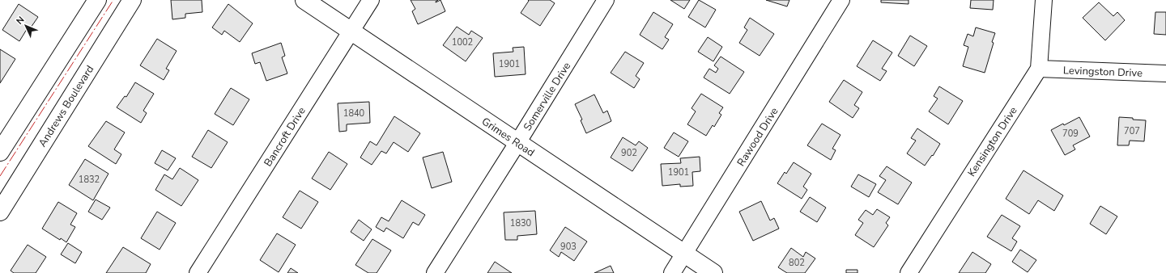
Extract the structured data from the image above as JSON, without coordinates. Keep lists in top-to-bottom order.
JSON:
{
  "streets": {
    "street": [
      "Levingston Drive",
      "Somerville Drive",
      "Andrews Boulevard",
      "Bancroft Drive",
      "Grimes Road",
      "Rawood Drive",
      "Kensington Drive"
    ]
  },
  "crossings": [
    ["Levingston Drive", "Kensington Drive"],
    ["Somerville Drive", "Grimes Road"],
    ["Bancroft Drive", "Grimes Road"],
    ["Grimes Road", "Rawood Drive"]
  ],
  "house_numbers": [
    "1002",
    "1901",
    "1840",
    "707",
    "709",
    "902",
    "1901",
    "1832",
    "1830",
    "903",
    "802"
  ],
  "north": "top left"
}
